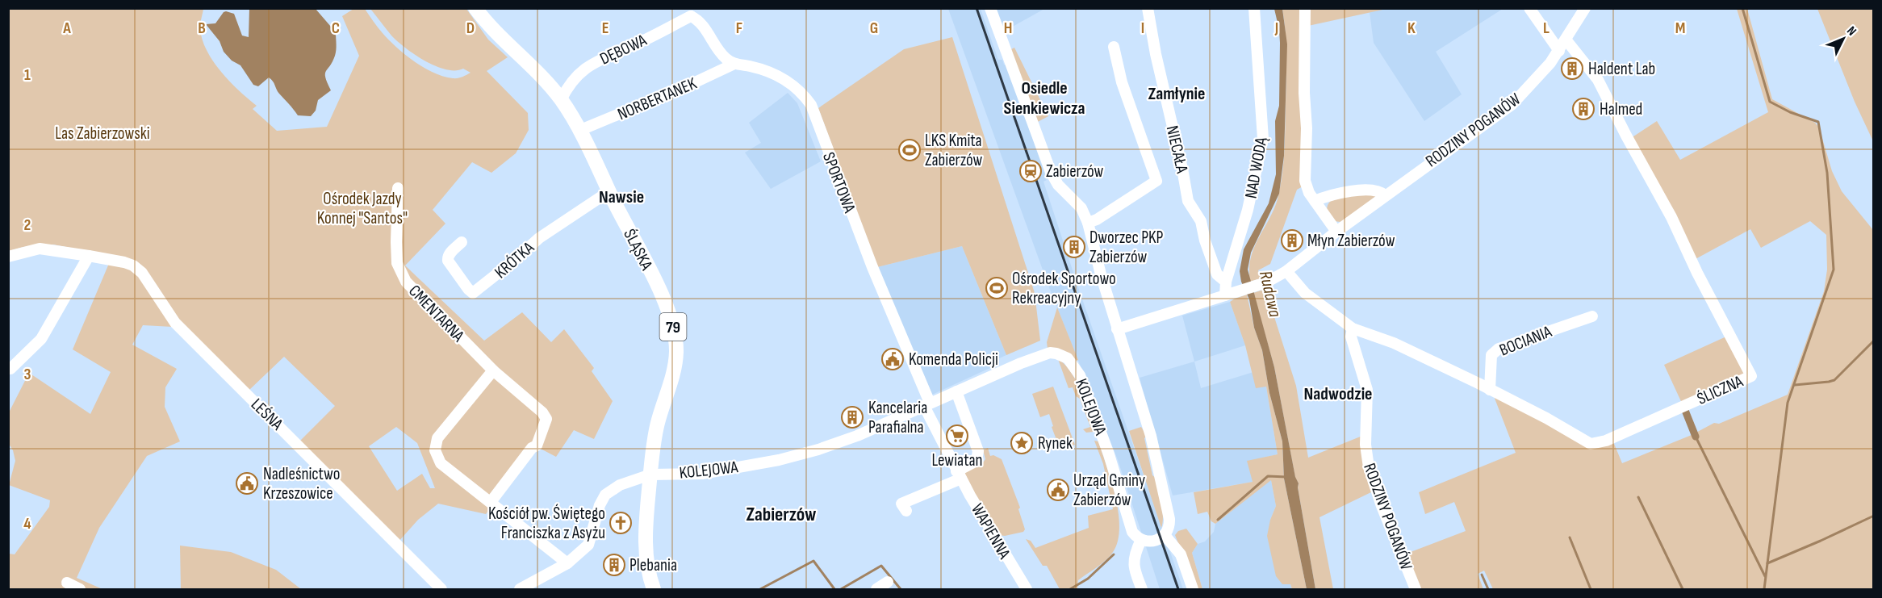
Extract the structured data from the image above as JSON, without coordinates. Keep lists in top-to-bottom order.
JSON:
{
  "streets": {
    "main road": ["ŚLĄSKA", "79"],
    "street": [
      "DĘBOWA",
      "NORBERTANEK",
      "RODZINY POGANÓW",
      "NIECAŁA",
      "NAD WODĄ",
      "SPORTOWA",
      "KRÓTKA",
      "CMENTARNA",
      "BOCIANIA",
      "ŚLICZNA",
      "KOLEJOWA",
      "LEŚNA",
      "WAPIENNA"
    ]
  },
  "crossings": [
    ["DĘBOWA", "ŚLĄSKA"],
    ["NORBERTANEK", "SPORTOWA"],
    ["NORBERTANEK", "ŚLĄSKA"],
    ["RODZINY POGANÓW", "NAD WODĄ"],
    ["RODZINY POGANÓW", "ŚLICZNA"],
    ["NIECAŁA", "NAD WODĄ"],
    ["SPORTOWA", "KOLEJOWA"],
    ["SPORTOWA", "WAPIENNA"],
    ["ŚLĄSKA", "KRÓTKA"],
    ["ŚLĄSKA", "79"],
    ["ŚLĄSKA", "KOLEJOWA"],
    ["79", "KOLEJOWA"],
    ["BOCIANIA", "ŚLICZNA"],
    ["KOLEJOWA", "WAPIENNA"]
  ],
  "districts": [
    "Osiedle Sienkiewicza",
    "Zamłynie",
    "Nawsie",
    "Nadwodzie",
    "Zabierzów"
  ],
  "water": ["Rudawa"],
  "parks": ["Las Zabierzowski", "Ośrodek Jazdy Konnej \"Santos\""],
  "places": {
    "building": [
      "Haldent Lab",
      "Halmed",
      "Młyn Zabierzów",
      "Dworzec PKP Zabierzów",
      "Kancelaria Parafialna",
      "Plebania"
    ],
    "sports": ["LKS Kmita Zabierzów", "Ośrodek Sportowo Rekreacyjny"],
    "station": ["Zabierzów"],
    "public building": ["Komenda Policji", "Nadleśnictwo Krzeszowice", "Urząd Gminy Zabierzów"],
    "supermarket": ["Lewiatan"],
    "place": ["Rynek"],
    "church": ["Kościół pw. Świętego Franciszka z Asyżu"]
  },
  "north": "top right",
  "grid": {
    "columns": [
      "A",
      "B",
      "C",
      "D",
      "E",
      "F",
      "G",
      "H",
      "I",
      "J",
      "K",
      "L",
      "M"
    ],
    "rows": [
      "1",
      "2",
      "3",
      "4"
    ]
  }
}
